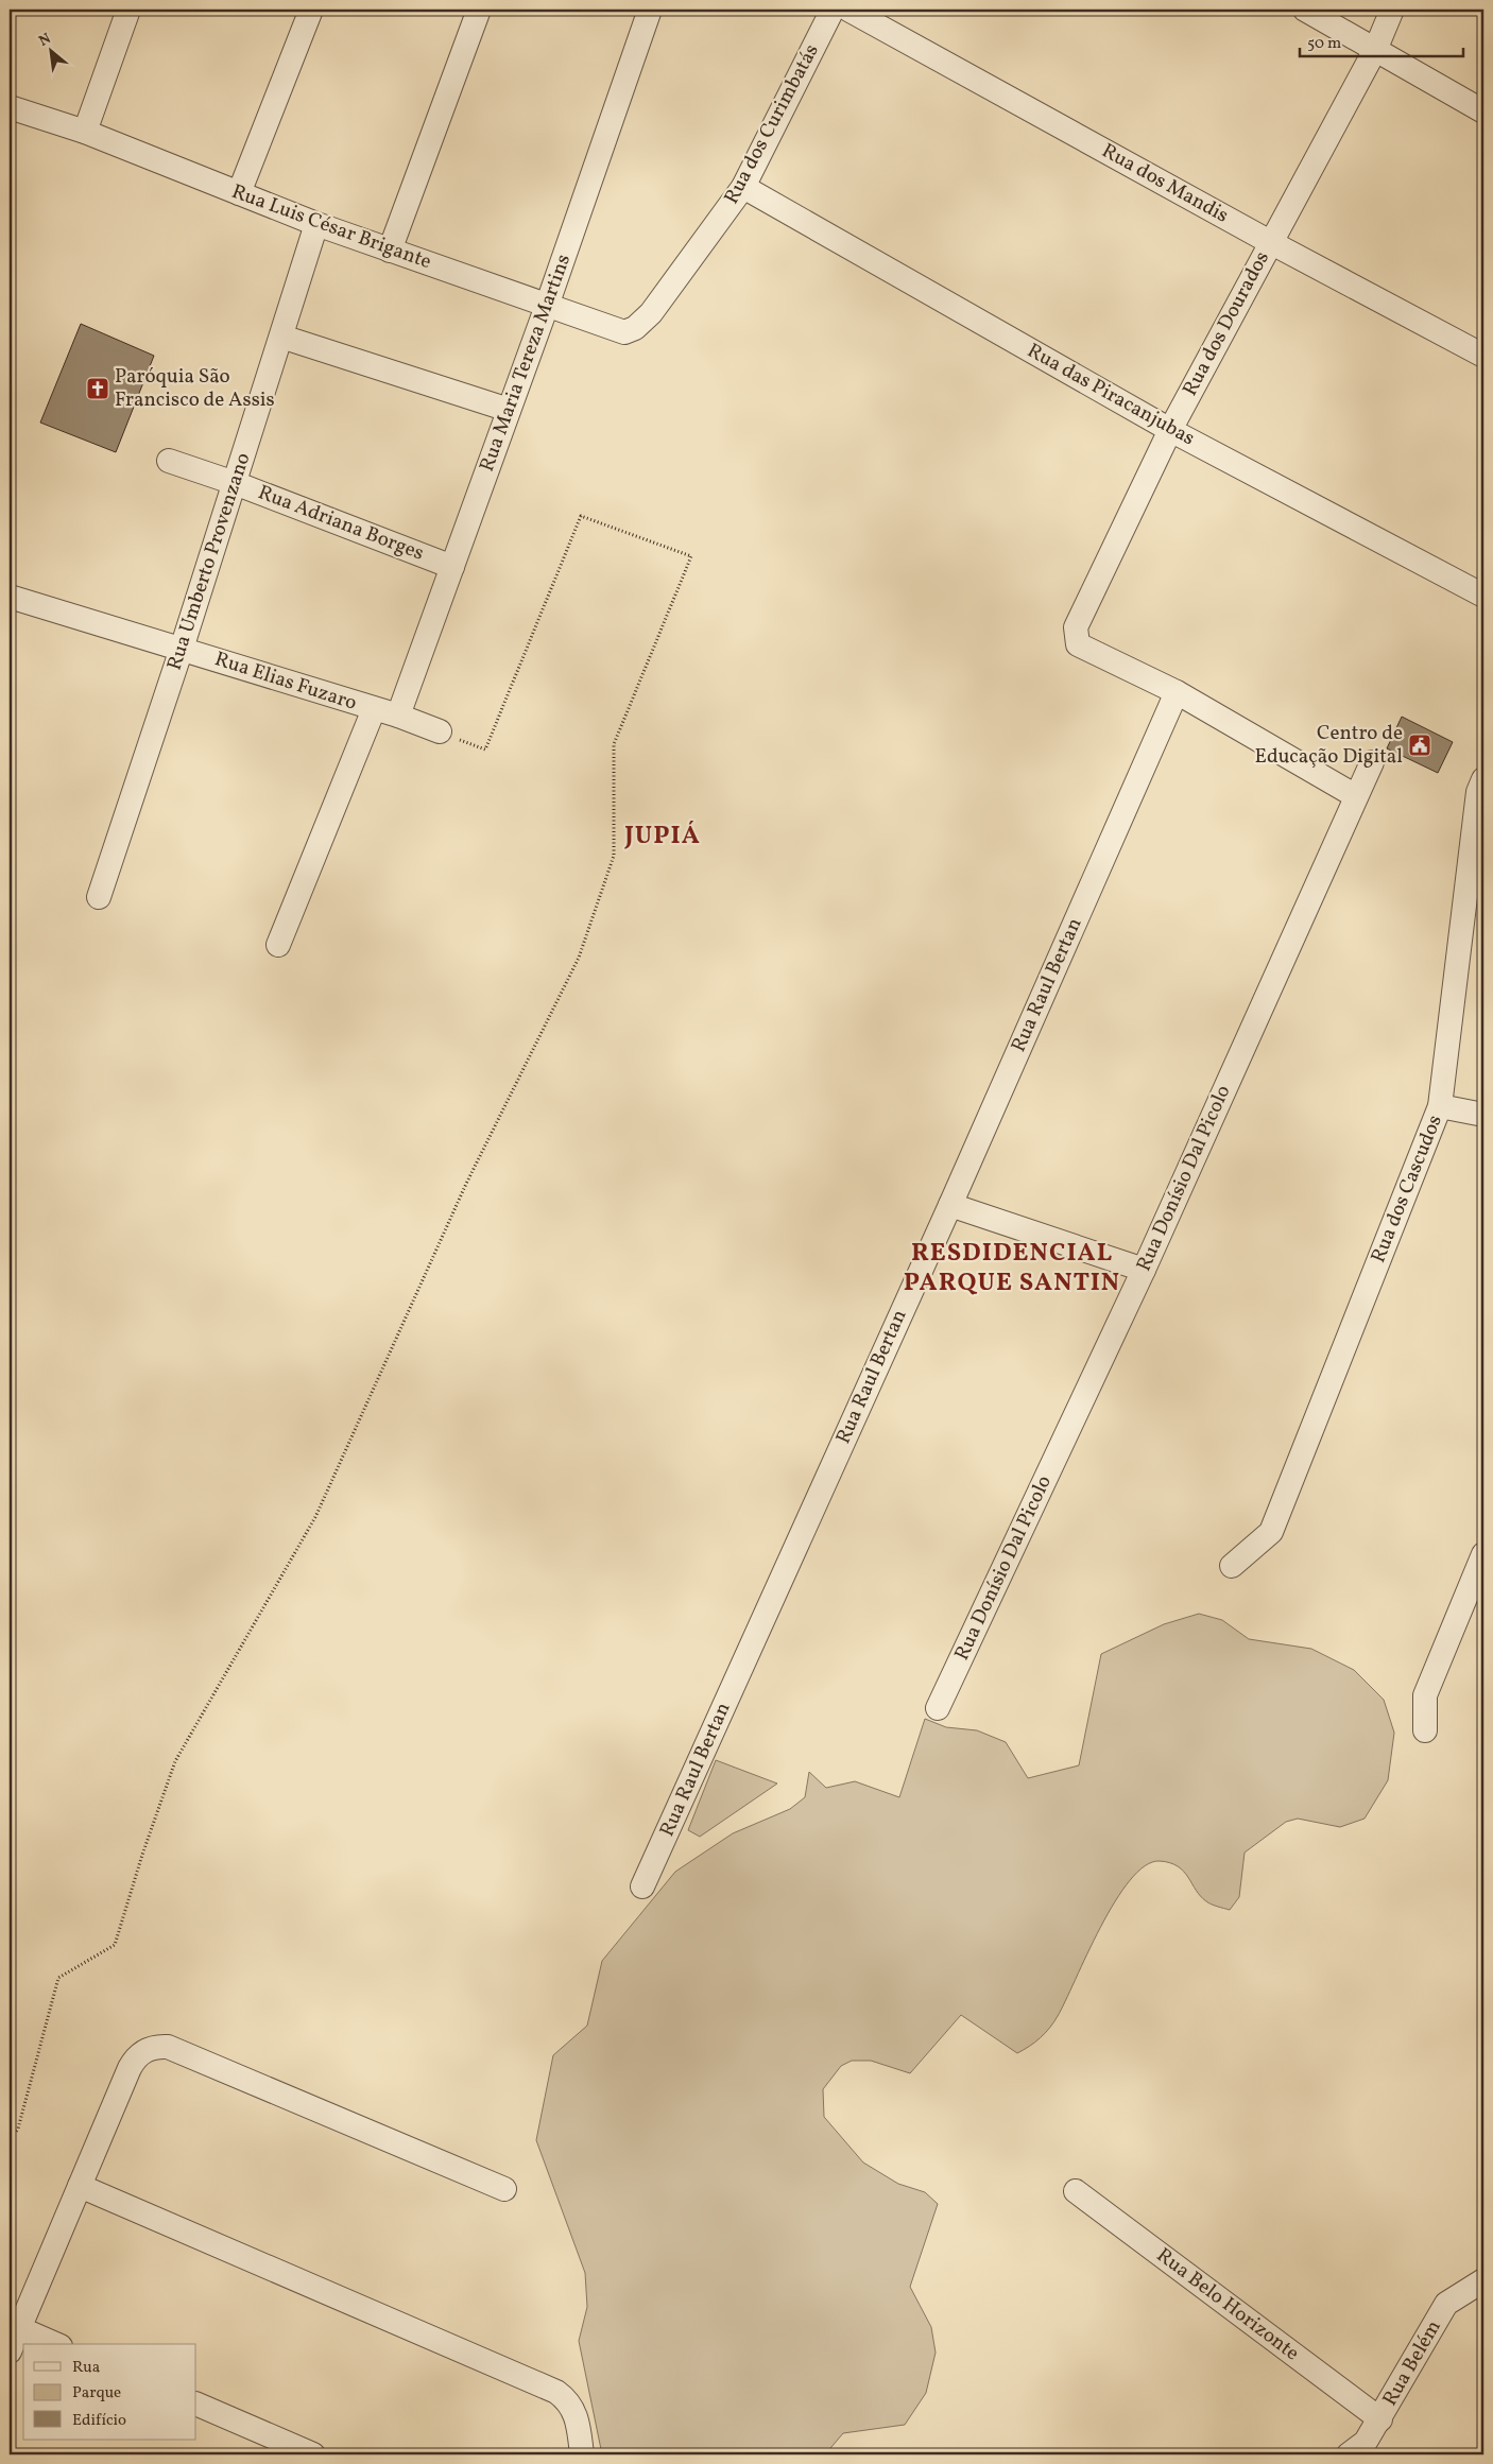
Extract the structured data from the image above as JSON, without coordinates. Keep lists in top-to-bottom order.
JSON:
{
  "streets": {
    "street": [
      "Rua dos Curimbatás",
      "Rua dos Mandis",
      "Rua Luis César Brigante",
      "Rua dos Dourados",
      "Rua Maria Tereza Martins",
      "Rua das Piracanjubas",
      "Rua Adriana Borges",
      "Rua Umberto Provenzano",
      "Rua Elias Fuzaro",
      "Rua Raul Bertan",
      "Rua Donísio Dal Picolo",
      "Rua dos Cascudos",
      "Rua Belo Horizonte",
      "Rua Belém"
    ]
  },
  "crossings": [
    ["Rua dos Curimbatás", "Rua Luis César Brigante"],
    ["Rua dos Curimbatás", "Rua das Piracanjubas"],
    ["Rua dos Mandis", "Rua dos Dourados"],
    ["Rua Luis César Brigante", "Rua Maria Tereza Martins"],
    ["Rua Luis César Brigante", "Rua Umberto Provenzano"],
    ["Rua dos Dourados", "Rua das Piracanjubas"],
    ["Rua dos Dourados", "Rua Raul Bertan"],
    ["Rua Maria Tereza Martins", "Rua Adriana Borges"],
    ["Rua Maria Tereza Martins", "Rua Elias Fuzaro"],
    ["Rua Adriana Borges", "Rua Umberto Provenzano"],
    ["Rua Umberto Provenzano", "Rua Elias Fuzaro"],
    ["Rua Belo Horizonte", "Rua Belém"]
  ],
  "districts": ["JUPIÁ", "RESDIDENCIAL PARQUE SANTIN"],
  "places": {
    "church": ["Paróquia São Francisco de Assis"],
    "public building": ["Centro de Educação Digital"]
  },
  "legend": ["Rua", "Parque", "Edifício"],
  "scale_bar": "50 m",
  "north": "top left"
}
